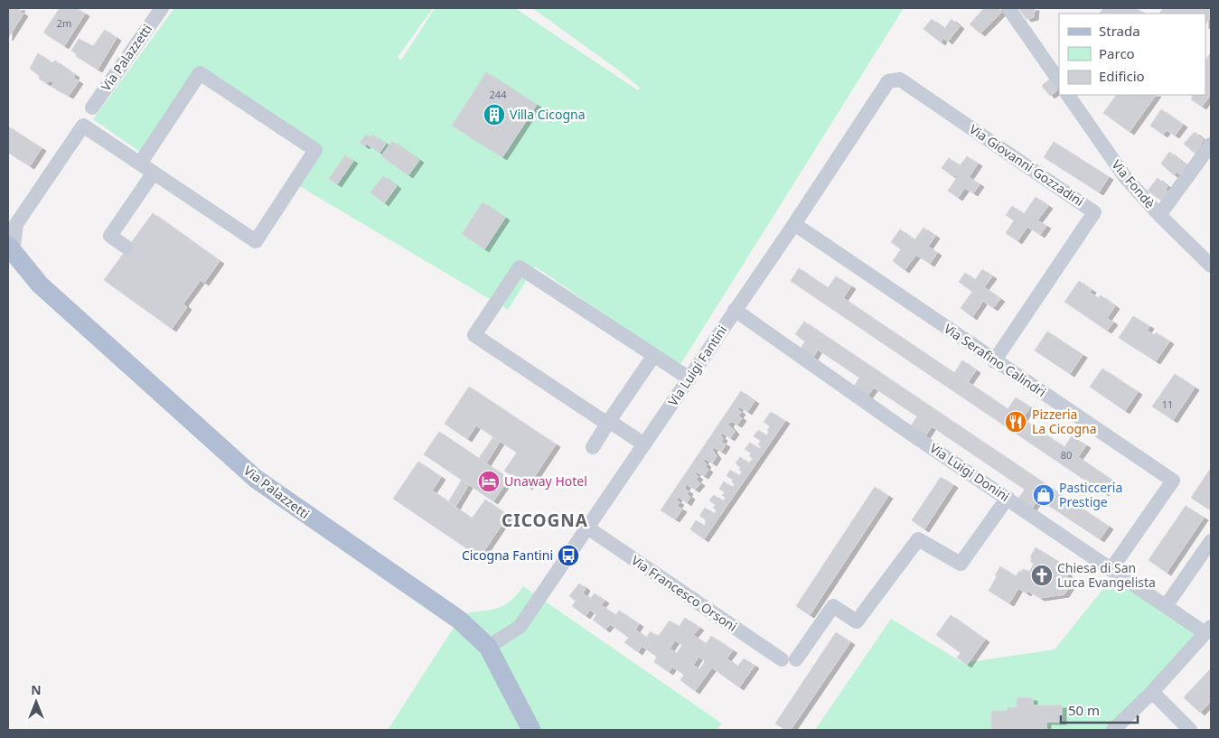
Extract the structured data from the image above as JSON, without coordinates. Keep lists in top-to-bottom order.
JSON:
{
  "streets": {
    "main road": ["Via Palazzetti"],
    "street": [
      "Via Giovanni Gozzadini",
      "Via Fondè",
      "Via Serafino Calindri",
      "Via Luigi Fantini",
      "Via Luigi Donini",
      "Via Francesco Orsoni"
    ]
  },
  "crossings": [
    ["Via Palazzetti", "Via Luigi Fantini"],
    ["Via Giovanni Gozzadini", "Via Serafino Calindri"],
    ["Via Giovanni Gozzadini", "Via Luigi Fantini"],
    ["Via Serafino Calindri", "Via Luigi Fantini"],
    ["Via Serafino Calindri", "Via Luigi Donini"],
    ["Via Luigi Fantini", "Via Luigi Donini"],
    ["Via Luigi Fantini", "Via Francesco Orsoni"],
    ["Via Luigi Donini", "Via Francesco Orsoni"]
  ],
  "districts": ["CICOGNA"],
  "places": {
    "building": ["Villa Cicogna"],
    "restaurant": ["Pizzeria La Cicogna"],
    "hotel": ["Unaway Hotel"],
    "shop": ["Pasticceria Prestige"],
    "bus stop": ["Cicogna Fantini"],
    "church": ["Chiesa di San Luca Evangelista"]
  },
  "house_numbers": [
    "2m",
    "244",
    "11",
    "80"
  ],
  "legend": ["Strada", "Parco", "Edificio"],
  "scale_bar": "50 m",
  "north": "top"
}
